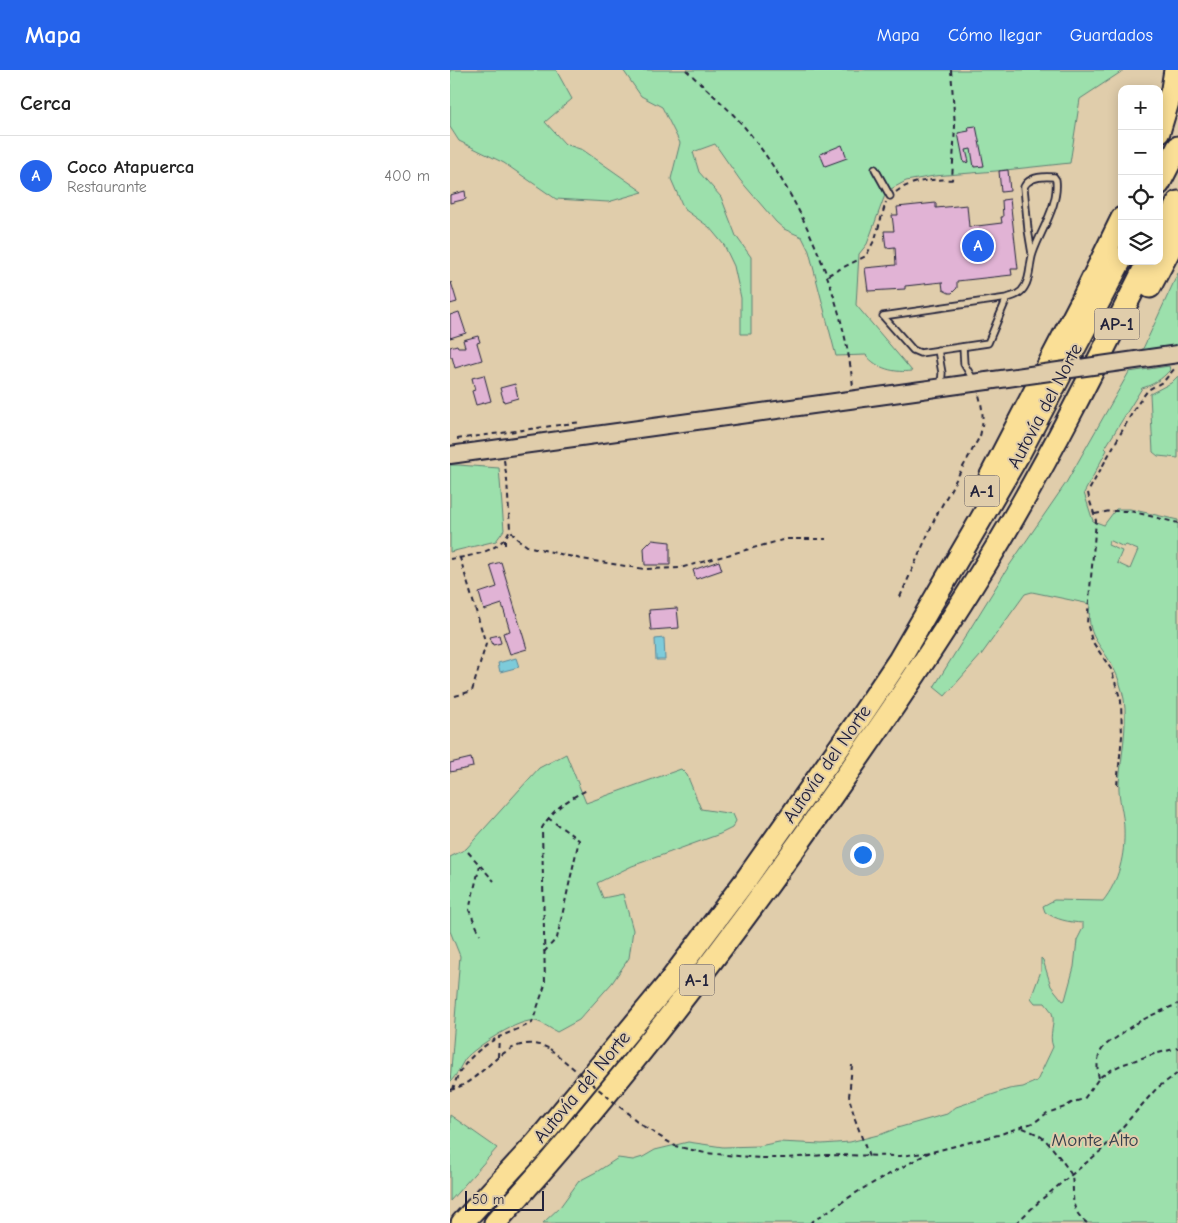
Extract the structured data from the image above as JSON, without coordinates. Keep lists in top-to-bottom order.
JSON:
{
  "streets": {
    "highway": ["AP-1", "Autovía del Norte", "A-1"]
  },
  "crossings": [
    ["Autovía del Norte", "A-1"]
  ],
  "parks": ["Monte Alto"],
  "scale_bar": "50 m",
  "page": {
    "header": "Mapa",
    "nav": ["Mapa", "Cómo llegar", "Guardados"],
    "heading": "Cerca",
    "map_buttons": ["+", "−"],
    "list": [
      {
        "mark": "A",
        "name": "Coco Atapuerca",
        "note": "Restaurante",
        "value": "400 m"
      }
    ],
    "pins": "A",
    "scale": "50 m"
  }
}
